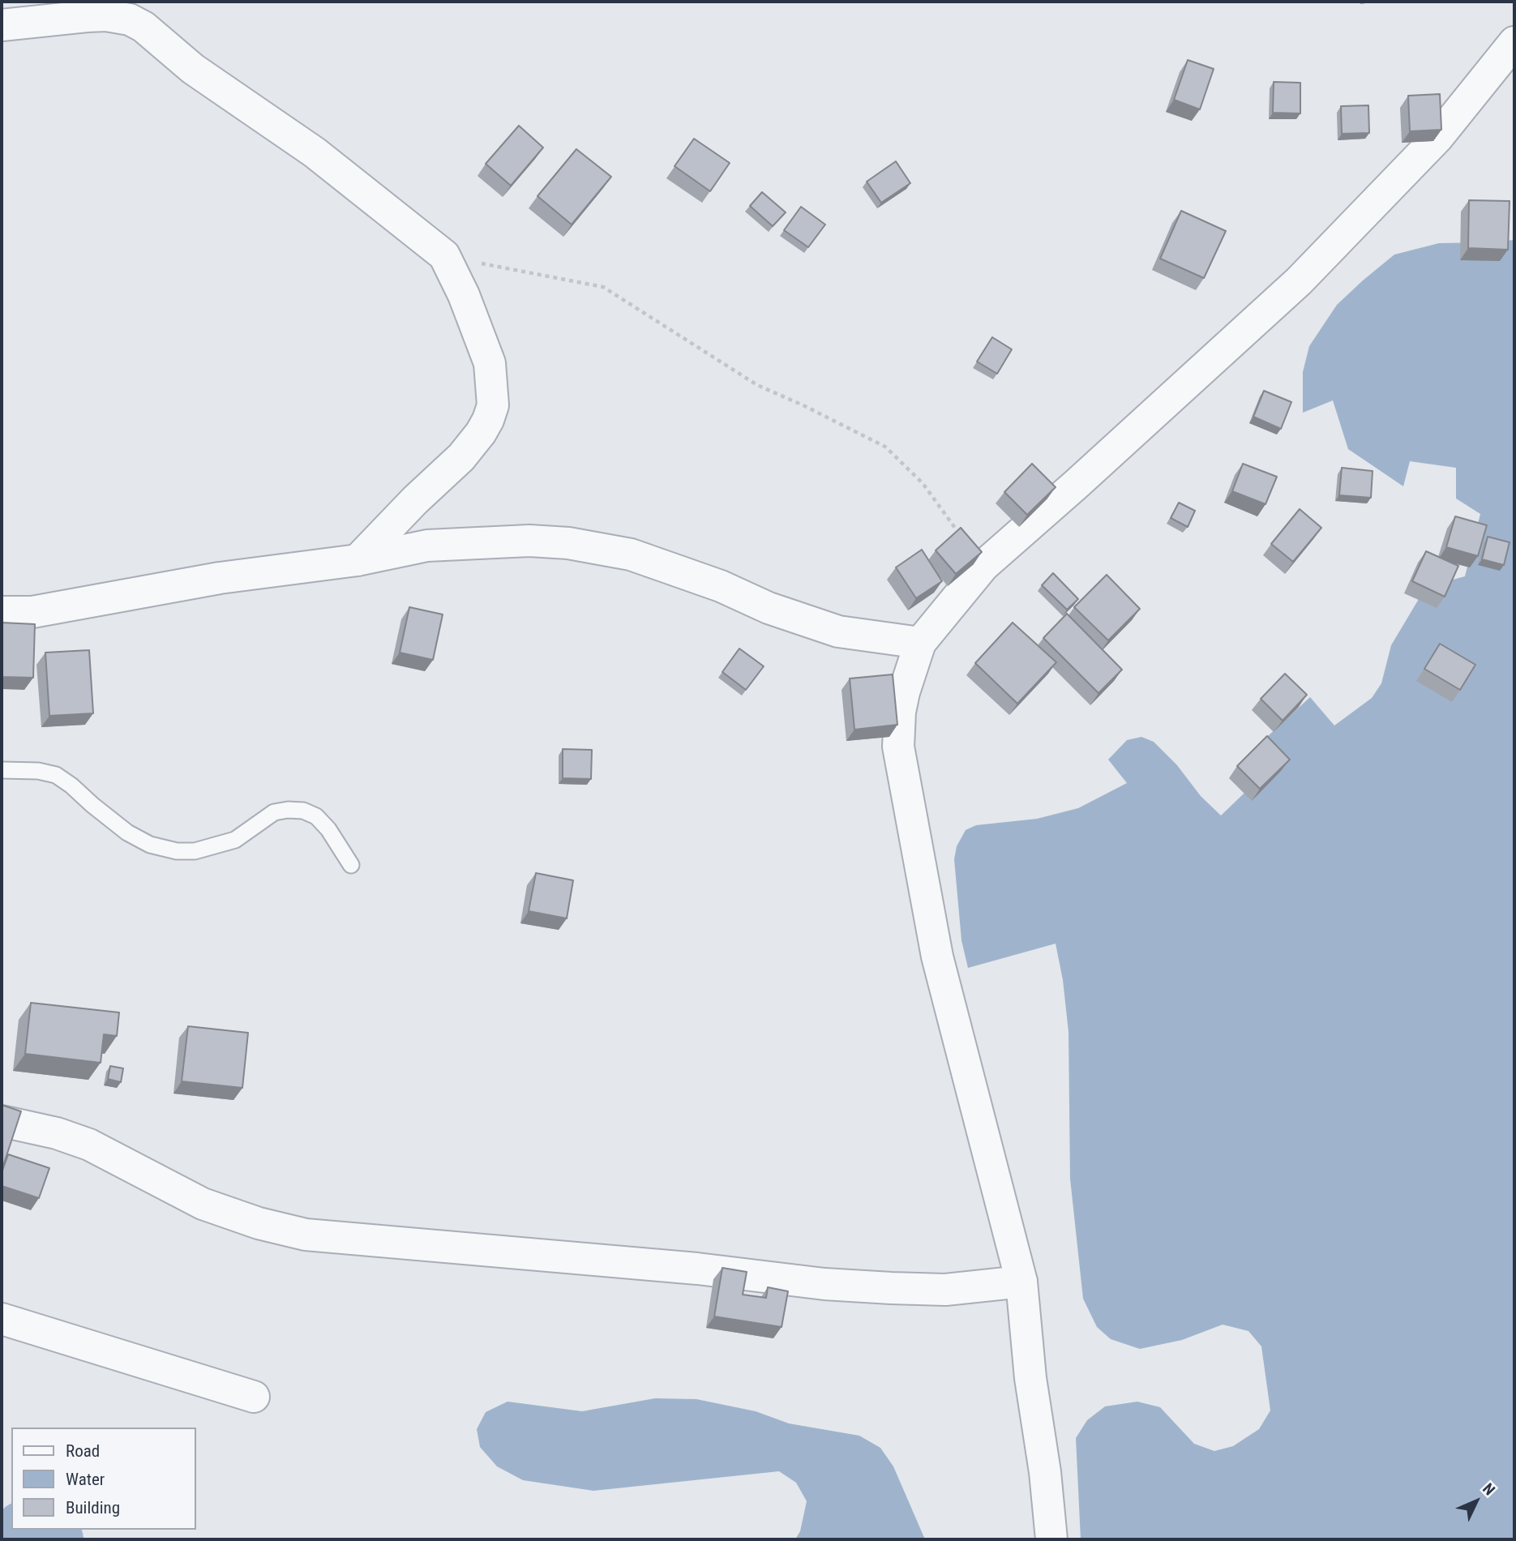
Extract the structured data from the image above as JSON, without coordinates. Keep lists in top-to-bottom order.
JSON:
{
  "legend": ["Road", "Water", "Building"],
  "north": "top right"
}
